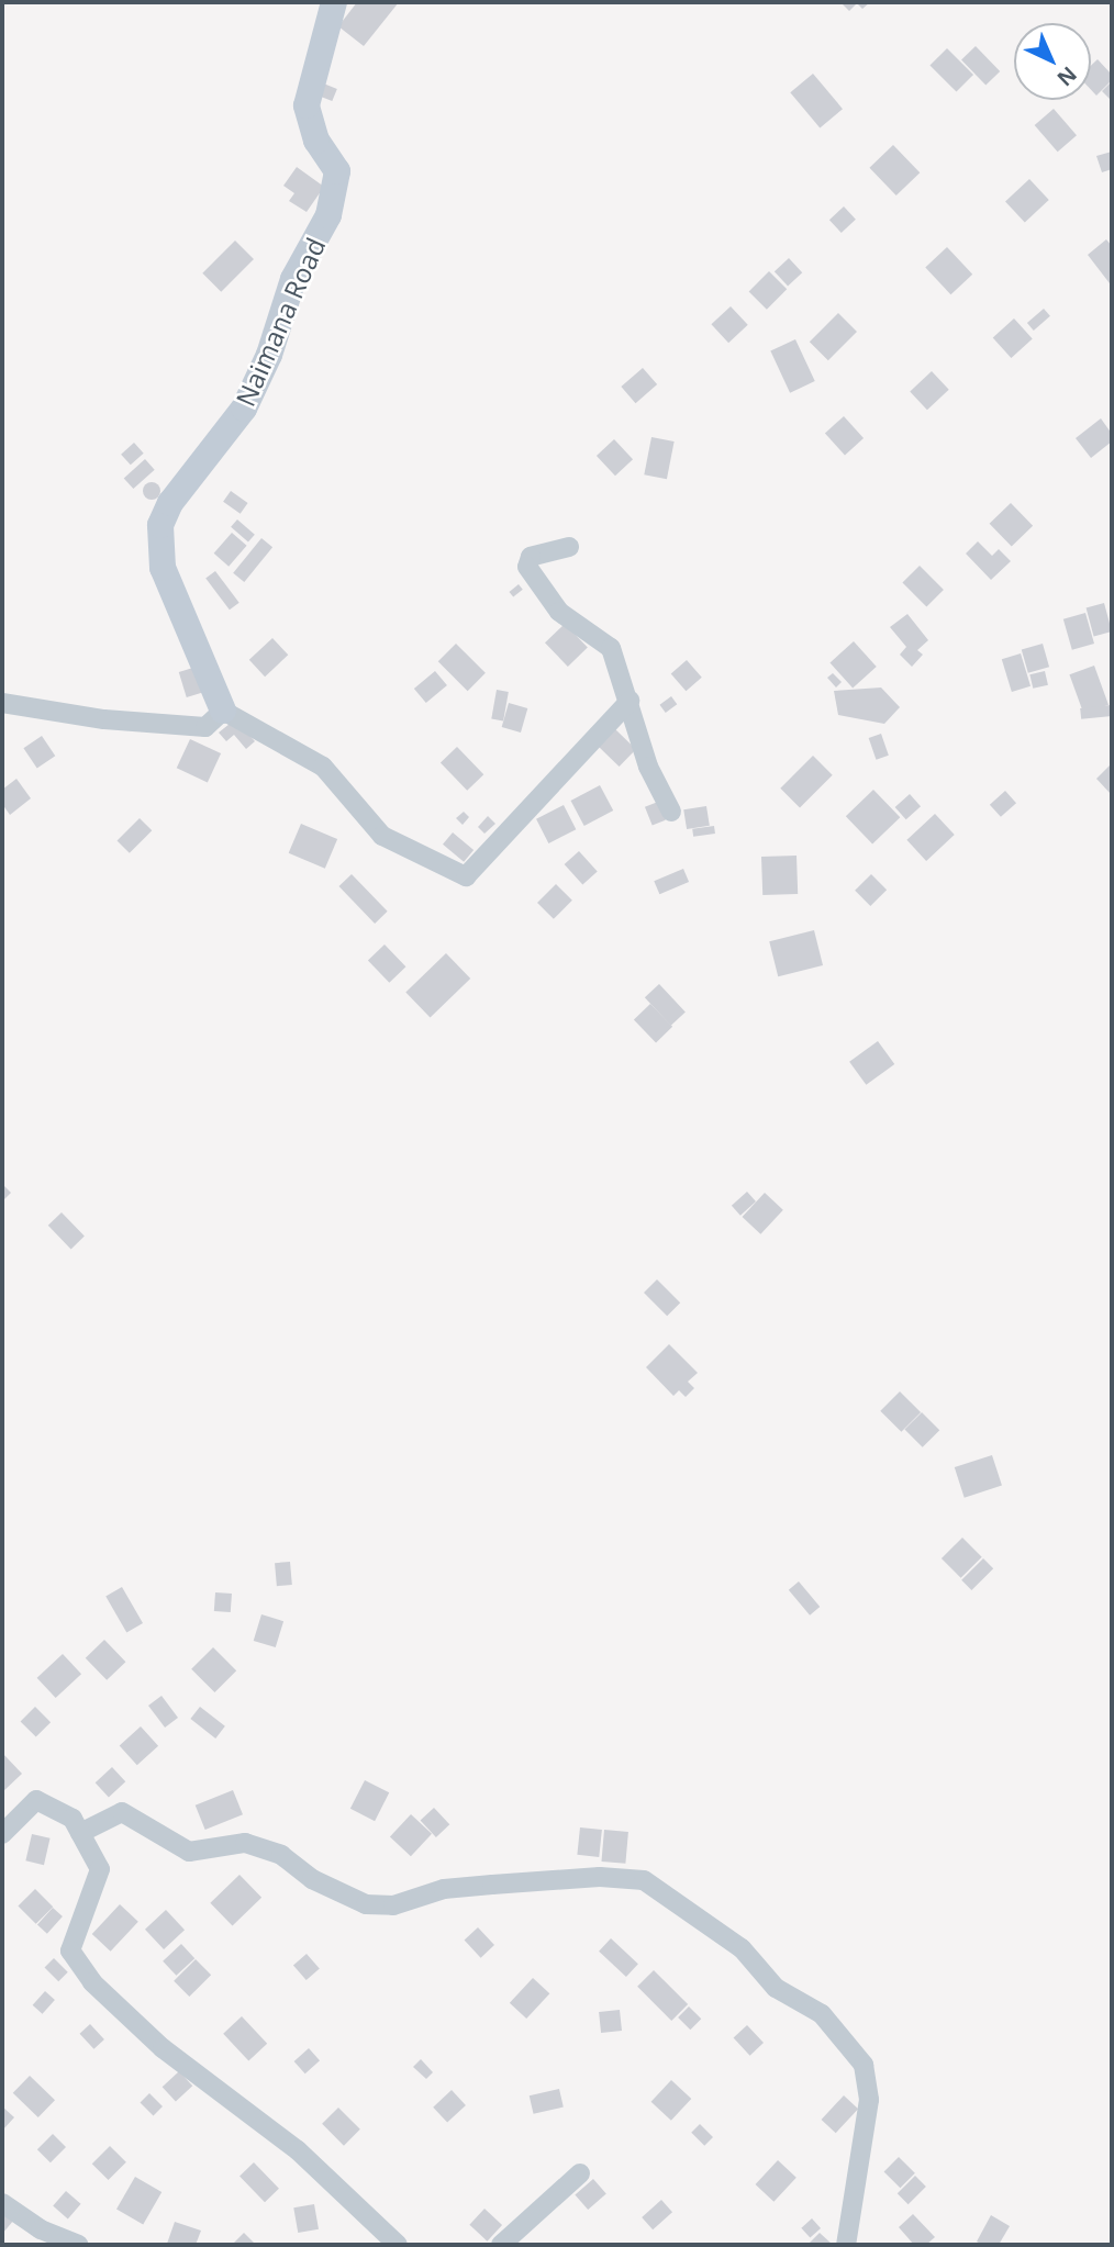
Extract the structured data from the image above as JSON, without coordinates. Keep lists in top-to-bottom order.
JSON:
{
  "streets": {
    "street": ["Naimana Road"]
  },
  "north": "bottom right"
}
